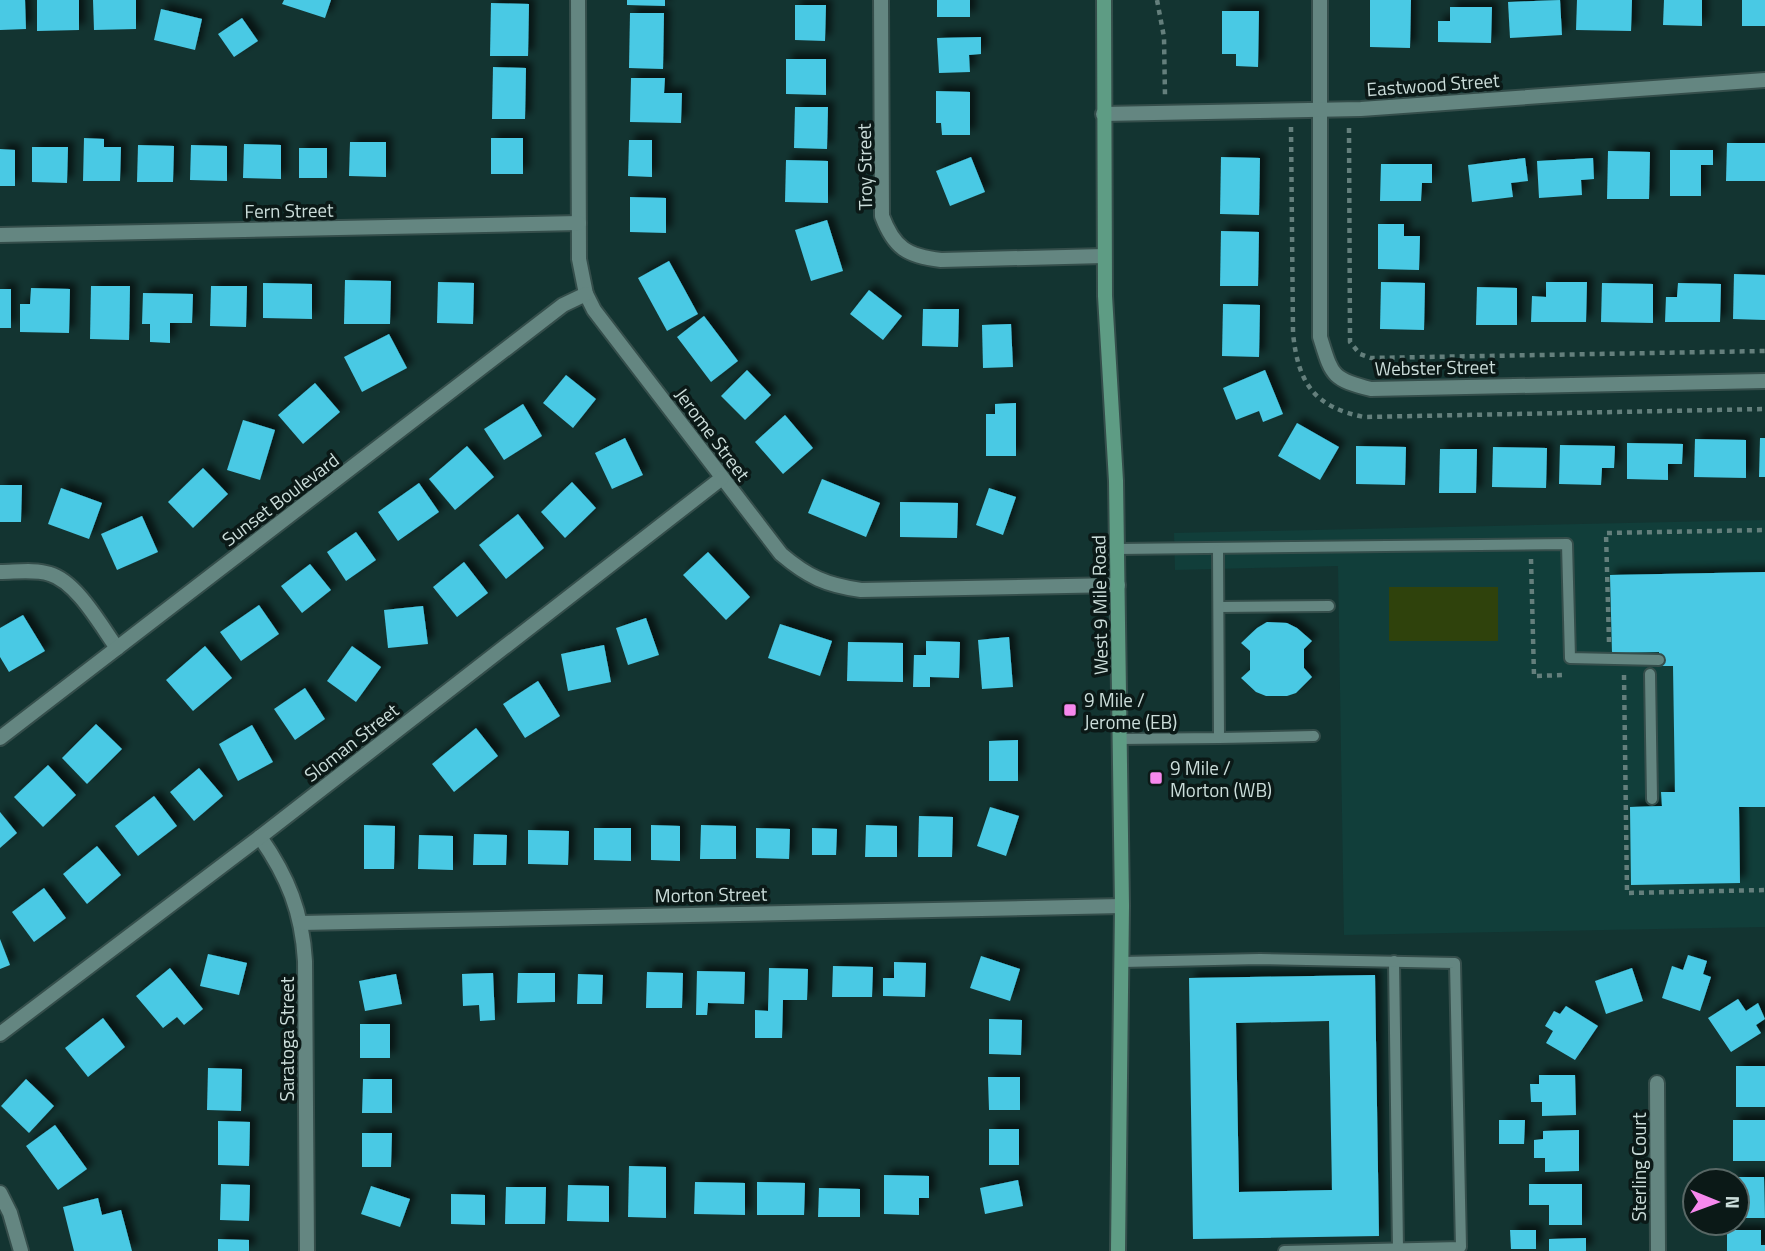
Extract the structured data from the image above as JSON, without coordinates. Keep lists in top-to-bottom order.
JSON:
{
  "streets": {
    "main road": ["West 9 Mile Road"],
    "street": [
      "Eastwood Street",
      "Troy Street",
      "Fern Street",
      "Webster Street",
      "Jerome Street",
      "Sunset Boulevard",
      "Sloman Street",
      "Morton Street",
      "Saratoga Street",
      "Sterling Court"
    ]
  },
  "crossings": [
    ["Eastwood Street", "Webster Street"],
    ["Eastwood Street", "West 9 Mile Road"],
    ["Troy Street", "West 9 Mile Road"],
    ["Fern Street", "Jerome Street"],
    ["Jerome Street", "Sunset Boulevard"],
    ["Jerome Street", "West 9 Mile Road"],
    ["Jerome Street", "Sloman Street"],
    ["West 9 Mile Road", "Morton Street"],
    ["Sloman Street", "Saratoga Street"],
    ["Morton Street", "Saratoga Street"]
  ],
  "places": {
    "transit": ["9 Mile / Jerome (EB)", "9 Mile / Morton (WB)"]
  },
  "north": "right"
}
